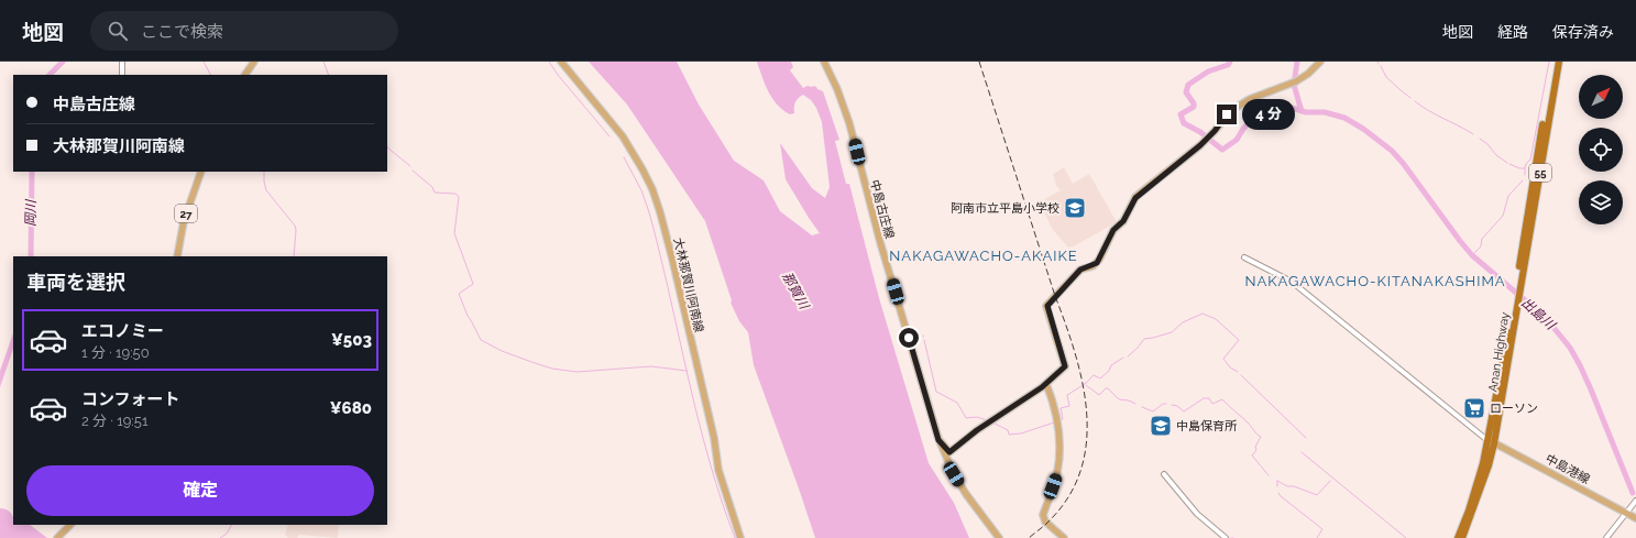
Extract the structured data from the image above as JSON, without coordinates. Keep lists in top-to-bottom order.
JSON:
{
  "streets": {
    "highway": ["55", "Anan Highway"],
    "main road": [
      "中島古庄線",
      "27",
      "大林那賀川阿南線",
      "中島港線"
    ]
  },
  "crossings": [
    ["55", "Anan Highway"],
    ["Anan Highway", "中島港線"]
  ],
  "districts": ["NAKAGAWACHO-AKAIKE", "NAKAGAWACHO-KITANAKASHIMA"],
  "water": ["岡川", "那賀川", "出島川"],
  "places": {
    "school or university": ["阿南市立平島小学校", "中島保育所"],
    "supermarket": ["ローソン"]
  },
  "north": "top right",
  "page": {
    "header": "地図",
    "search": "ここで検索",
    "nav": ["地図", "経路", "保存済み"],
    "banner": ["中島古庄線", "大林那賀川阿南線"],
    "bubble": "4 分",
    "heading": "車両を選択",
    "list": [
      {
        "name": "エコノミー",
        "note": "1 分 · 19:50",
        "value": "¥503"
      },
      {
        "name": "コンフォート",
        "note": "2 分 · 19:51",
        "value": "¥680"
      }
    ],
    "buttons": "確定"
  }
}
